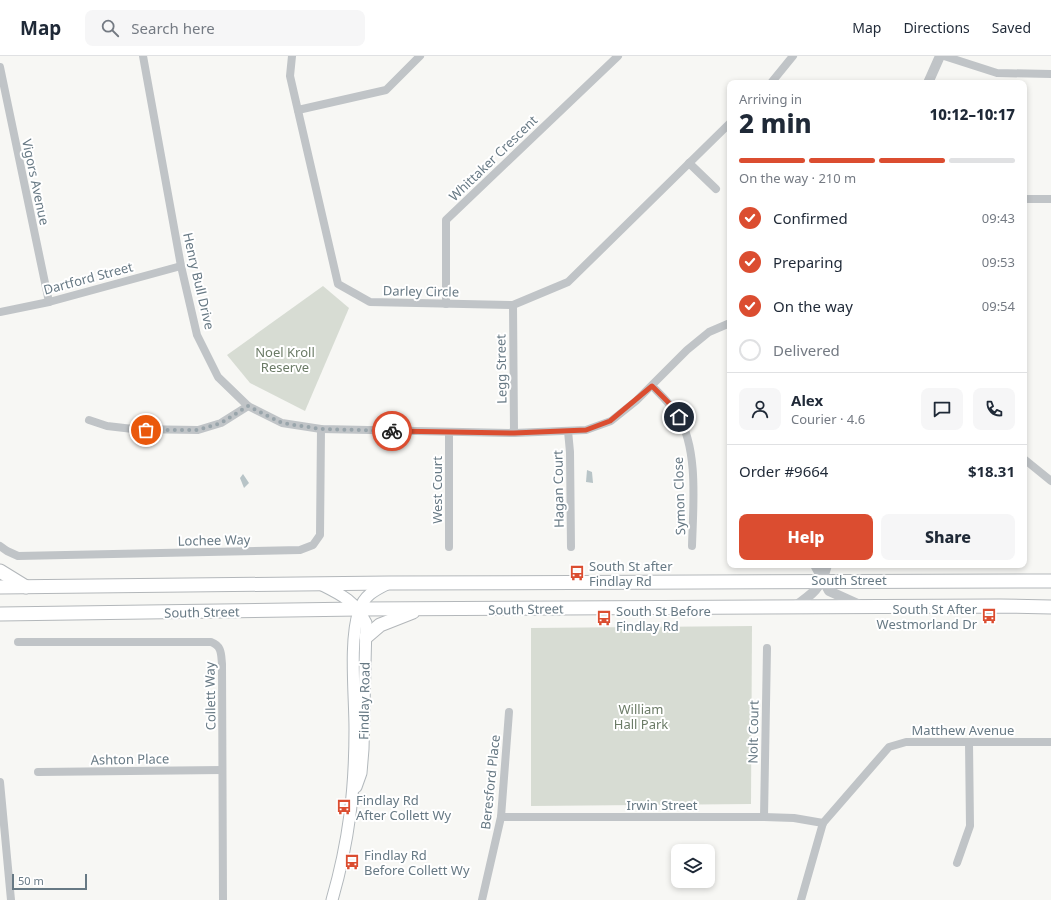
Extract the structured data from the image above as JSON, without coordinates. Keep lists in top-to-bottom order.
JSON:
{
  "streets": {
    "highway": ["South Street"],
    "main road": ["Findlay Road"],
    "street": [
      "Whittaker Crescent",
      "Vigors Avenue",
      "Dartford Street",
      "Henry Bull Drive",
      "Darley Circle",
      "Legg Street",
      "Hagan Court",
      "West Court",
      "Symon Close",
      "Lochee Way",
      "Collett Way",
      "Matthew Avenue",
      "Nolt Court",
      "Ashton Place",
      "Beresford Place",
      "Irwin Street"
    ]
  },
  "crossings": [
    ["Whittaker Crescent", "Darley Circle"],
    ["Vigors Avenue", "Dartford Street"],
    ["Dartford Street", "Henry Bull Drive"],
    ["Henry Bull Drive", "Legg Street"],
    ["Henry Bull Drive", "Hagan Court"],
    ["Henry Bull Drive", "West Court"],
    ["Henry Bull Drive", "Symon Close"],
    ["Henry Bull Drive", "Lochee Way"],
    ["Darley Circle", "Legg Street"],
    ["South Street", "Findlay Road"],
    ["Collett Way", "Ashton Place"],
    ["Matthew Avenue", "Irwin Street"],
    ["Nolt Court", "Irwin Street"],
    ["Beresford Place", "Irwin Street"]
  ],
  "parks": ["Noel Kroll Reserve", "William Hall Park"],
  "places": {
    "bus stop": [
      "South St after Findlay Rd",
      "South St After Westmorland Dr",
      "South St Before Findlay Rd",
      "Findlay Rd After Collett Wy",
      "Findlay Rd Before Collett Wy"
    ]
  },
  "scale_bar": "50 m",
  "page": {
    "header": "Map",
    "search": "Search here",
    "nav": ["Map", "Directions", "Saved"],
    "heading": ["2 min", "Arriving in", "10:12–10:17"],
    "panel": [
      "Alex",
      "Courier · 4.6",
      "Order #9664",
      "$18.31"
    ],
    "bar": "On the way · 210 m",
    "list": [
      ["Confirmed", "09:43"],
      ["Preparing", "09:53"],
      ["On the way", "09:54"],
      "Delivered"
    ],
    "buttons": ["Help", "Share"],
    "scale": "50 m"
  }
}
